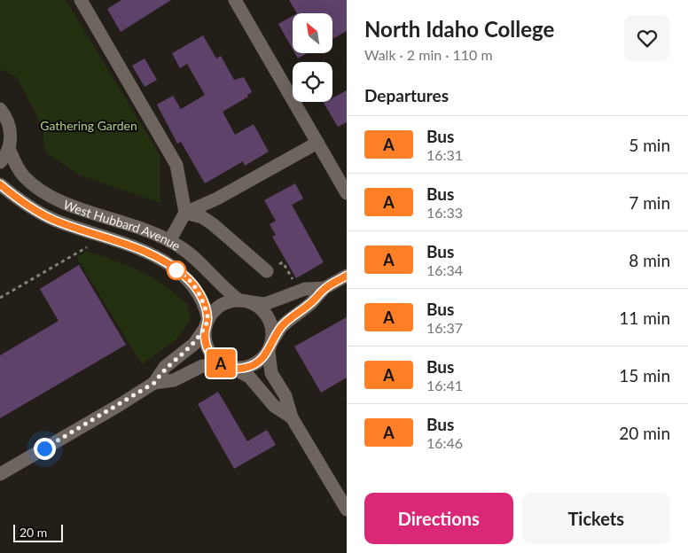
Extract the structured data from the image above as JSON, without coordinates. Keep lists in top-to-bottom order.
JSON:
{
  "streets": {
    "street": ["West Hubbard Avenue"]
  },
  "parks": ["Gathering Garden"],
  "lines": ["bus line A"],
  "scale_bar": "20 m",
  "north": "top left",
  "page": {
    "on_map": "A",
    "heading": [
      ["North Idaho College", "Walk · 2 min · 110 m"],
      "Departures"
    ],
    "list": [
      {
        "mark": "A",
        "name": "Bus",
        "note": "16:31",
        "value": "5 min"
      },
      {
        "mark": "A",
        "name": "Bus",
        "note": "16:33",
        "value": "7 min"
      },
      {
        "mark": "A",
        "name": "Bus",
        "note": "16:34",
        "value": "8 min"
      },
      {
        "mark": "A",
        "name": "Bus",
        "note": "16:37",
        "value": "11 min"
      },
      {
        "mark": "A",
        "name": "Bus",
        "note": "16:41",
        "value": "15 min"
      },
      {
        "mark": "A",
        "name": "Bus",
        "note": "16:46",
        "value": "20 min"
      }
    ],
    "buttons": ["Directions", "Tickets"],
    "scale": "20 m"
  }
}
